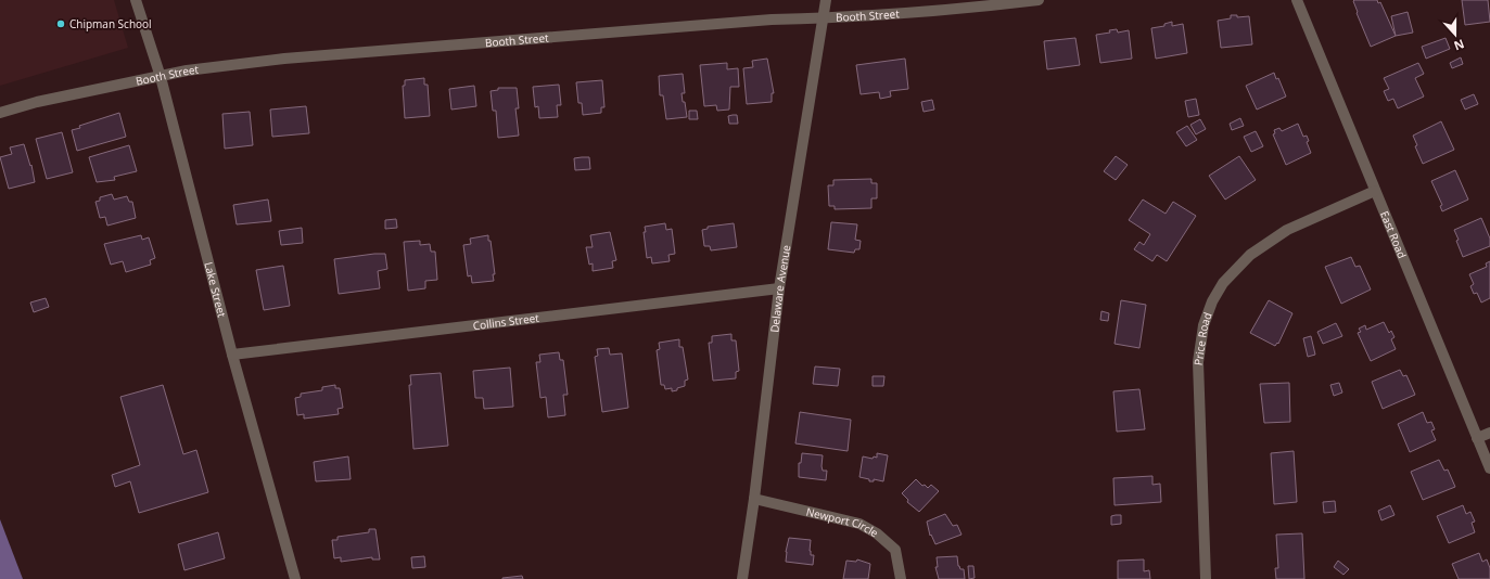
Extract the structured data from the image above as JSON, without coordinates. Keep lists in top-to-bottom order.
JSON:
{
  "streets": {
    "street": [
      "Booth Street",
      "East Road",
      "Lake Street",
      "Delaware Avenue",
      "Collins Street",
      "Price Road",
      "Newport Circle"
    ]
  },
  "crossings": [
    ["Booth Street", "Lake Street"],
    ["Booth Street", "Delaware Avenue"],
    ["East Road", "Price Road"],
    ["Lake Street", "Collins Street"],
    ["Delaware Avenue", "Collins Street"],
    ["Delaware Avenue", "Newport Circle"]
  ],
  "places": ["Chipman School"],
  "north": "bottom"
}
